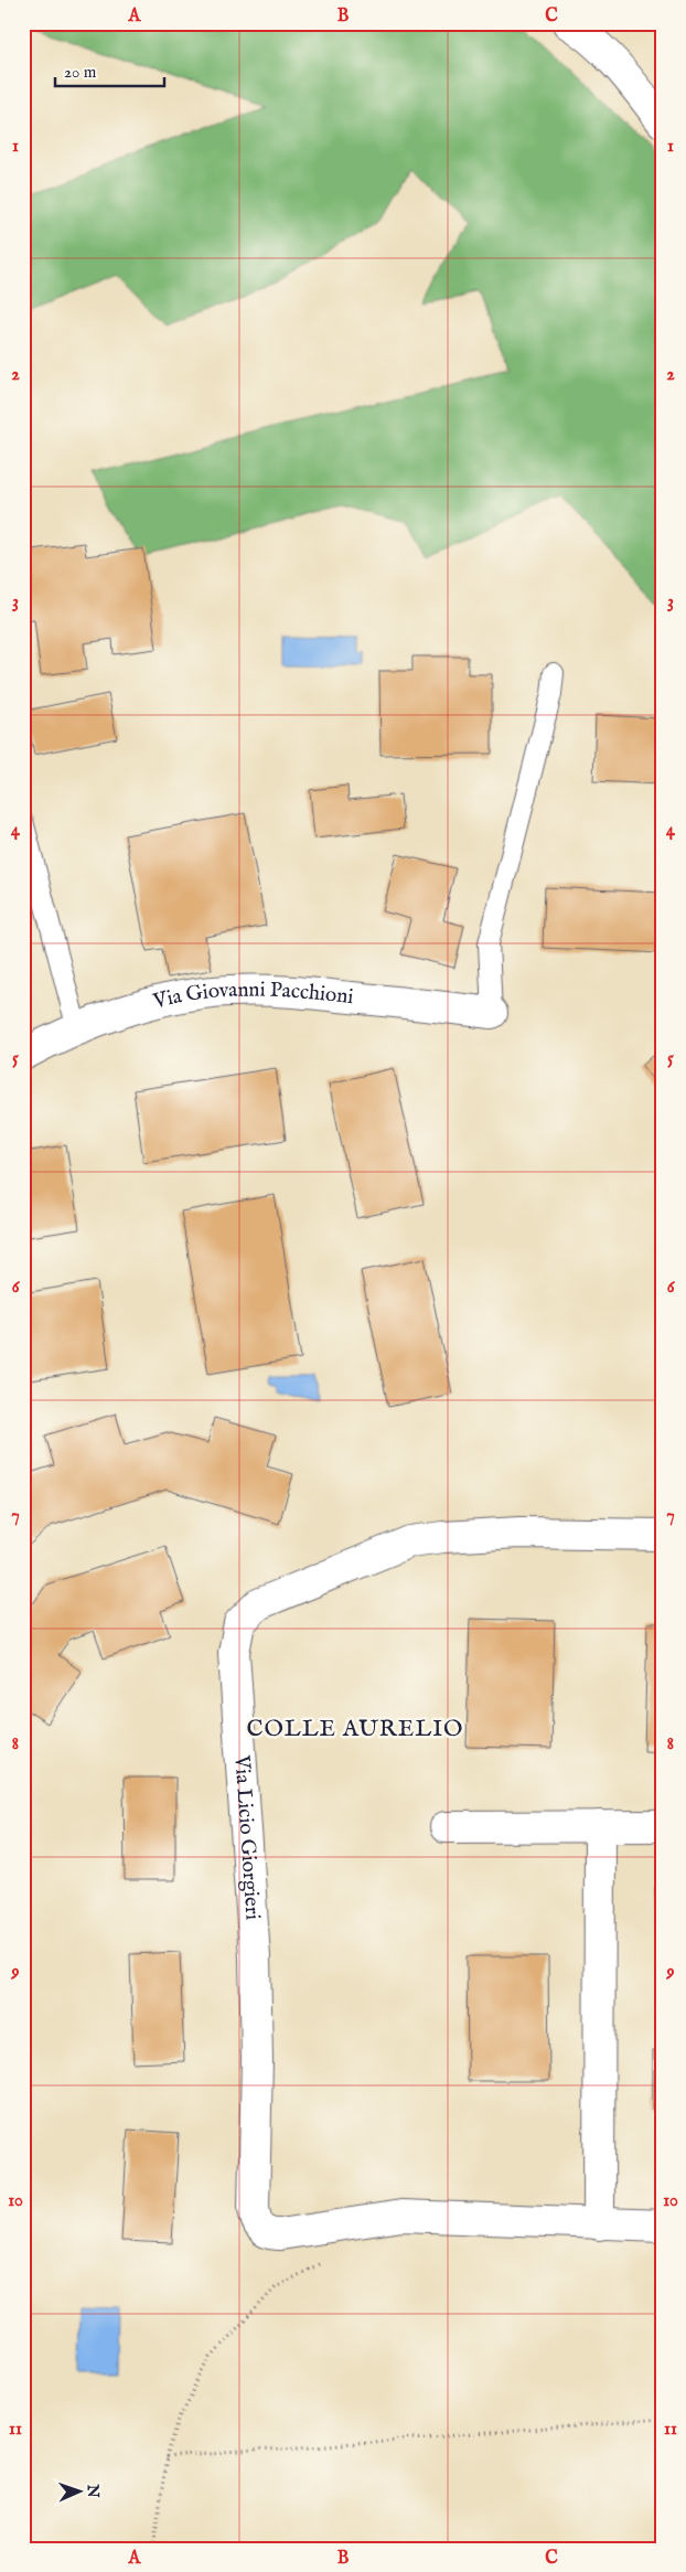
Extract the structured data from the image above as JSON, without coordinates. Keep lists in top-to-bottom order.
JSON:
{
  "streets": {
    "street": ["Via Giovanni Pacchioni", "Via Licio Giorgieri"]
  },
  "districts": ["COLLE AURELIO"],
  "scale_bar": "20 m",
  "north": "right",
  "grid": {
    "columns": ["A", "B", "C"],
    "rows": [
      "1",
      "2",
      "3",
      "4",
      "5",
      "6",
      "7",
      "8",
      "9",
      "10",
      "11"
    ]
  }
}
